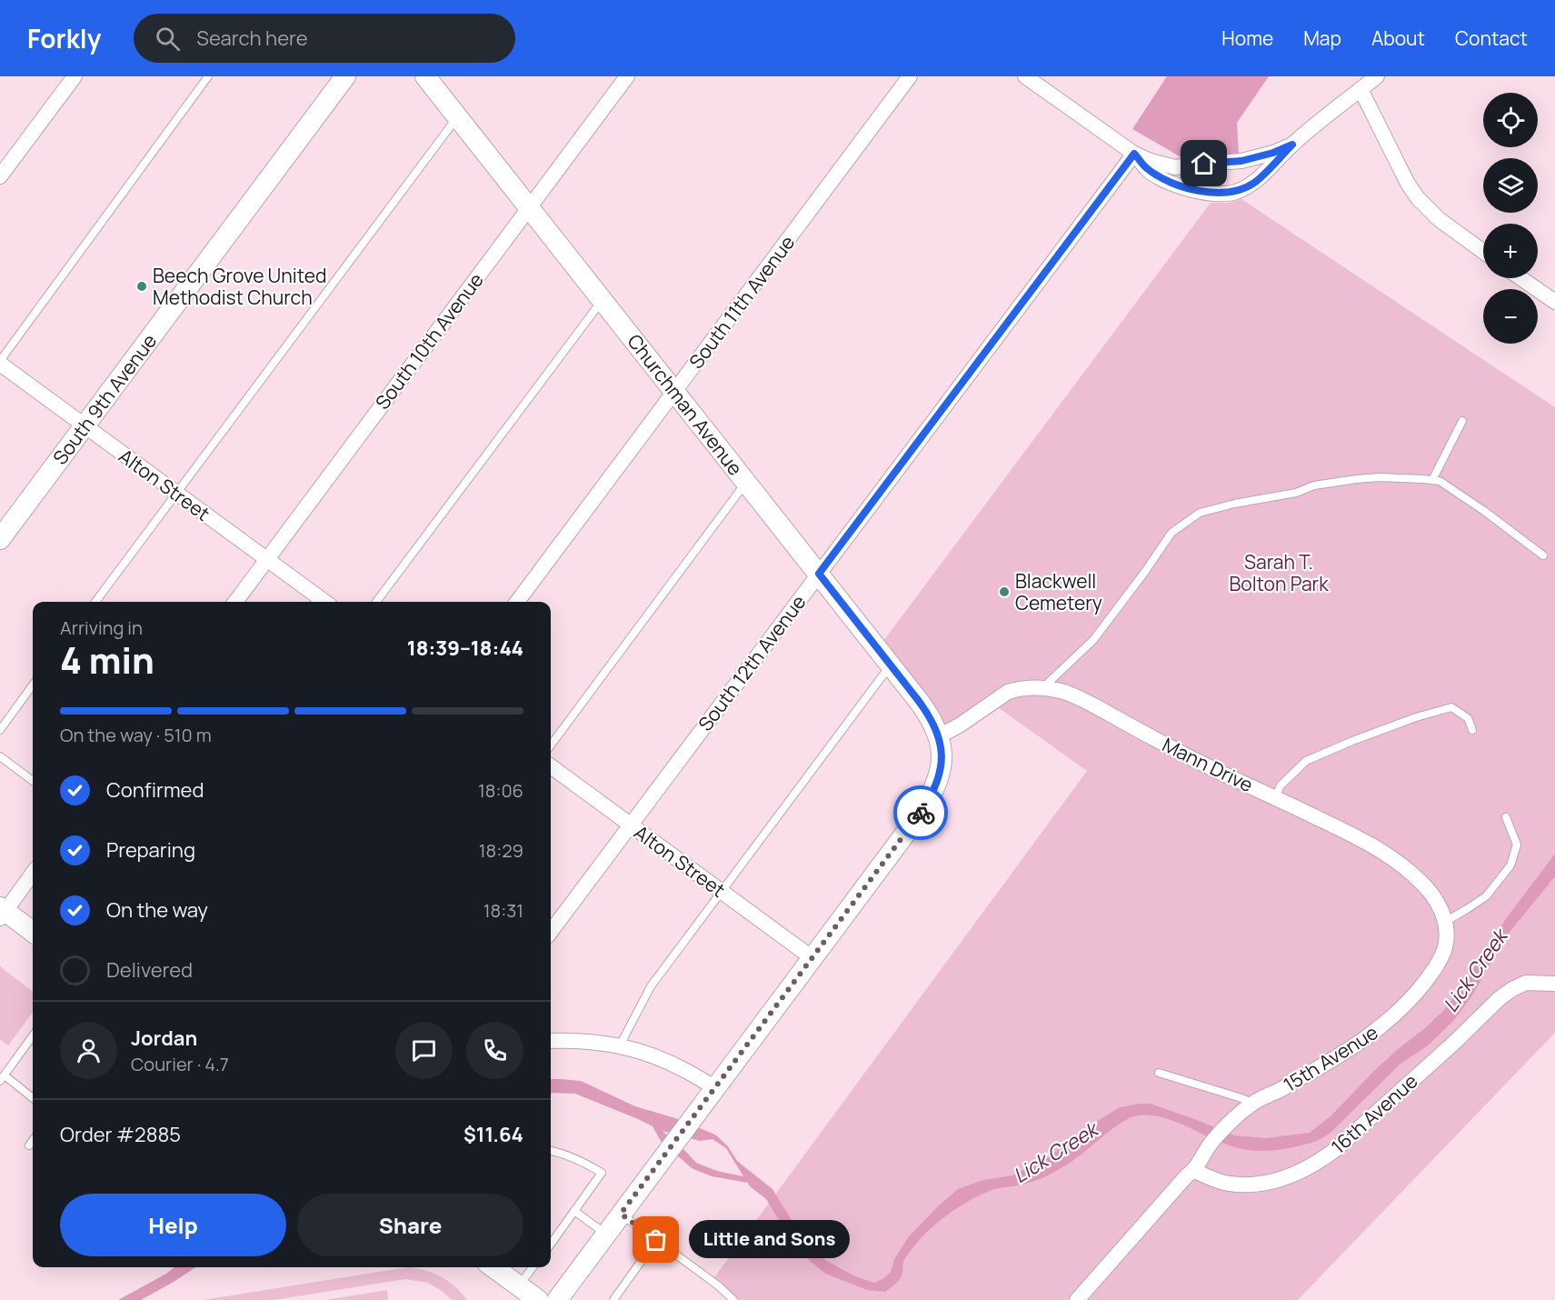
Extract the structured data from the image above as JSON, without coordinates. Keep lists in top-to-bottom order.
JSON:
{
  "streets": {
    "street": [
      "South 11th Avenue",
      "South 10th Avenue",
      "South 9th Avenue",
      "Churchman Avenue",
      "Alton Street",
      "South 12th Avenue",
      "Mann Drive",
      "15th Avenue",
      "16th Avenue"
    ]
  },
  "crossings": [
    ["South 11th Avenue", "Churchman Avenue"],
    ["South 10th Avenue", "Churchman Avenue"],
    ["South 10th Avenue", "Alton Street"],
    ["South 9th Avenue", "Alton Street"],
    ["Churchman Avenue", "South 12th Avenue"],
    ["Churchman Avenue", "Mann Drive"],
    ["Alton Street", "South 12th Avenue"],
    ["Mann Drive", "15th Avenue"],
    ["15th Avenue", "16th Avenue"]
  ],
  "water": ["Lick Creek"],
  "parks": ["Sarah T. Bolton Park"],
  "places": ["Beech Grove United Methodist Church", "Blackwell Cemetery", "Little and Sons"],
  "page": {
    "header": "Forkly",
    "search": "Search here",
    "nav": [
      "Home",
      "Map",
      "About",
      "Contact"
    ],
    "map_buttons": ["+", "−"],
    "heading": ["4 min", "Arriving in", "18:39–18:44"],
    "panel": [
      "Jordan",
      "Courier · 4.7",
      "Order #2885",
      "$11.64"
    ],
    "bar": "On the way · 510 m",
    "list": [
      ["Confirmed", "18:06"],
      ["Preparing", "18:29"],
      ["On the way", "18:31"],
      "Delivered"
    ],
    "buttons": ["Help", "Share"],
    "bubble": "Little and Sons"
  }
}
